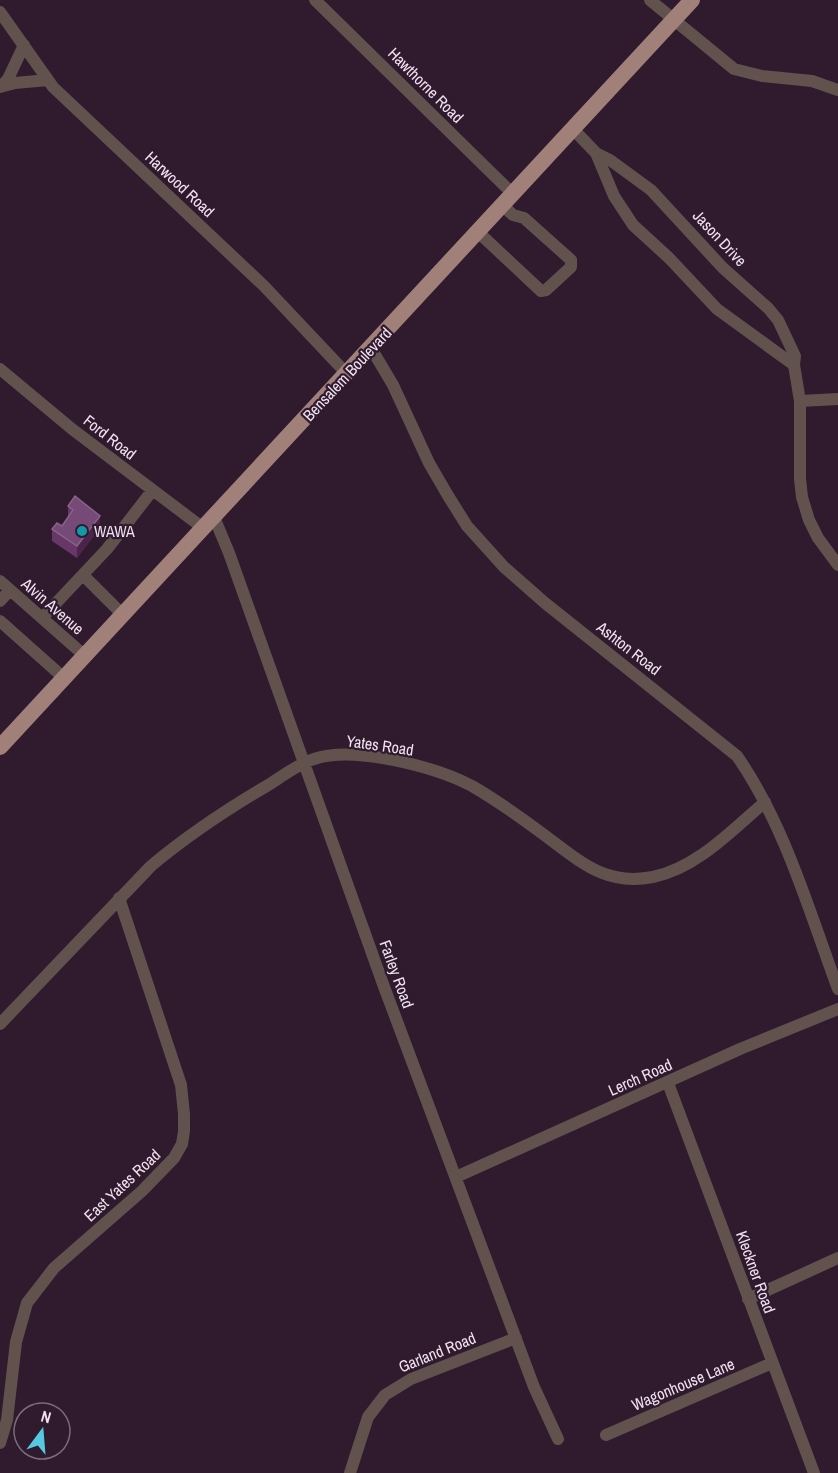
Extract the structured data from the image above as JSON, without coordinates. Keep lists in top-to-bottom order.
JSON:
{
  "streets": {
    "main road": ["Bensalem Boulevard"],
    "street": [
      "Hawthorne Road",
      "Harwood Road",
      "Jason Drive",
      "Ford Road",
      "Alvin Avenue",
      "Ashton Road",
      "Yates Road",
      "Farley Road",
      "Lerch Road",
      "East Yates Road",
      "Kleckner Road",
      "Garland Road",
      "Wagonhouse Lane"
    ]
  },
  "crossings": [
    ["Hawthorne Road", "Bensalem Boulevard"],
    ["Harwood Road", "Bensalem Boulevard"],
    ["Jason Drive", "Bensalem Boulevard"],
    ["Bensalem Boulevard", "Ford Road"],
    ["Bensalem Boulevard", "Alvin Avenue"],
    ["Bensalem Boulevard", "Ashton Road"],
    ["Bensalem Boulevard", "Farley Road"],
    ["Ford Road", "Farley Road"],
    ["Ashton Road", "Yates Road"],
    ["Yates Road", "Farley Road"],
    ["Yates Road", "East Yates Road"],
    ["Farley Road", "Lerch Road"],
    ["Farley Road", "Garland Road"],
    ["Lerch Road", "Kleckner Road"],
    ["Kleckner Road", "Wagonhouse Lane"]
  ],
  "places": ["WAWA"],
  "north": "top"
}
